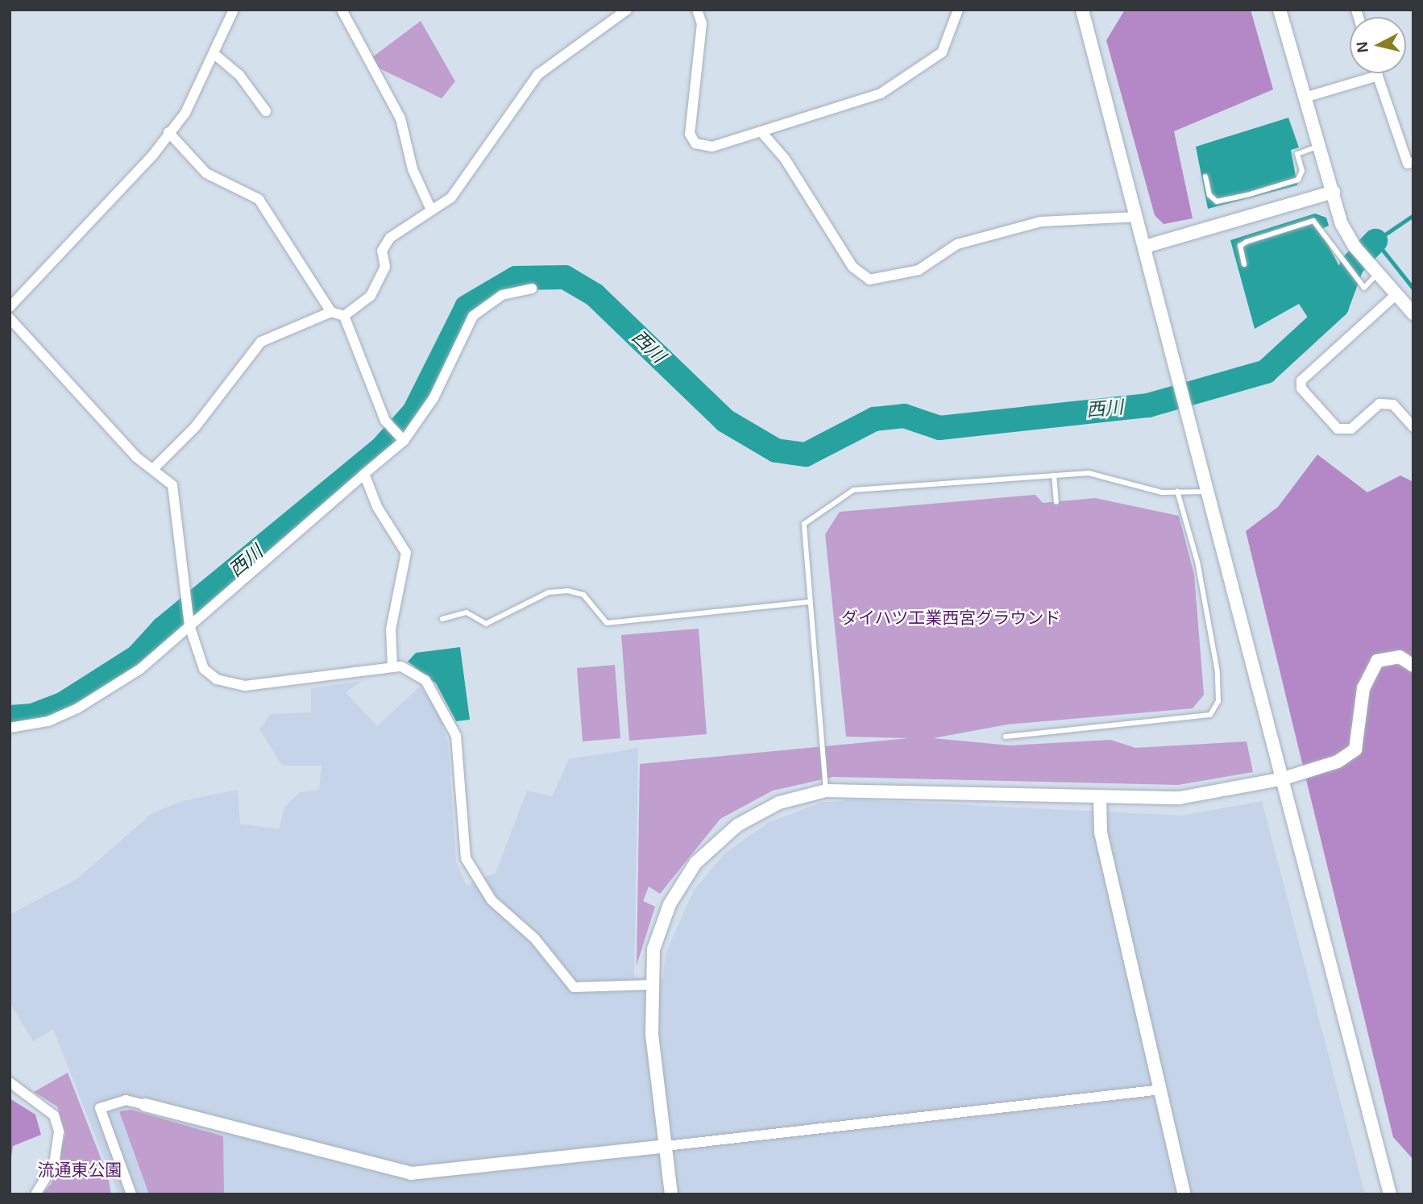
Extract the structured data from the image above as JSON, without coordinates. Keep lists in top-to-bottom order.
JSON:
{
  "water": ["西川"],
  "parks": ["ダイハツ工業西宮グラウンド", "流通東公園"],
  "north": "left"
}
